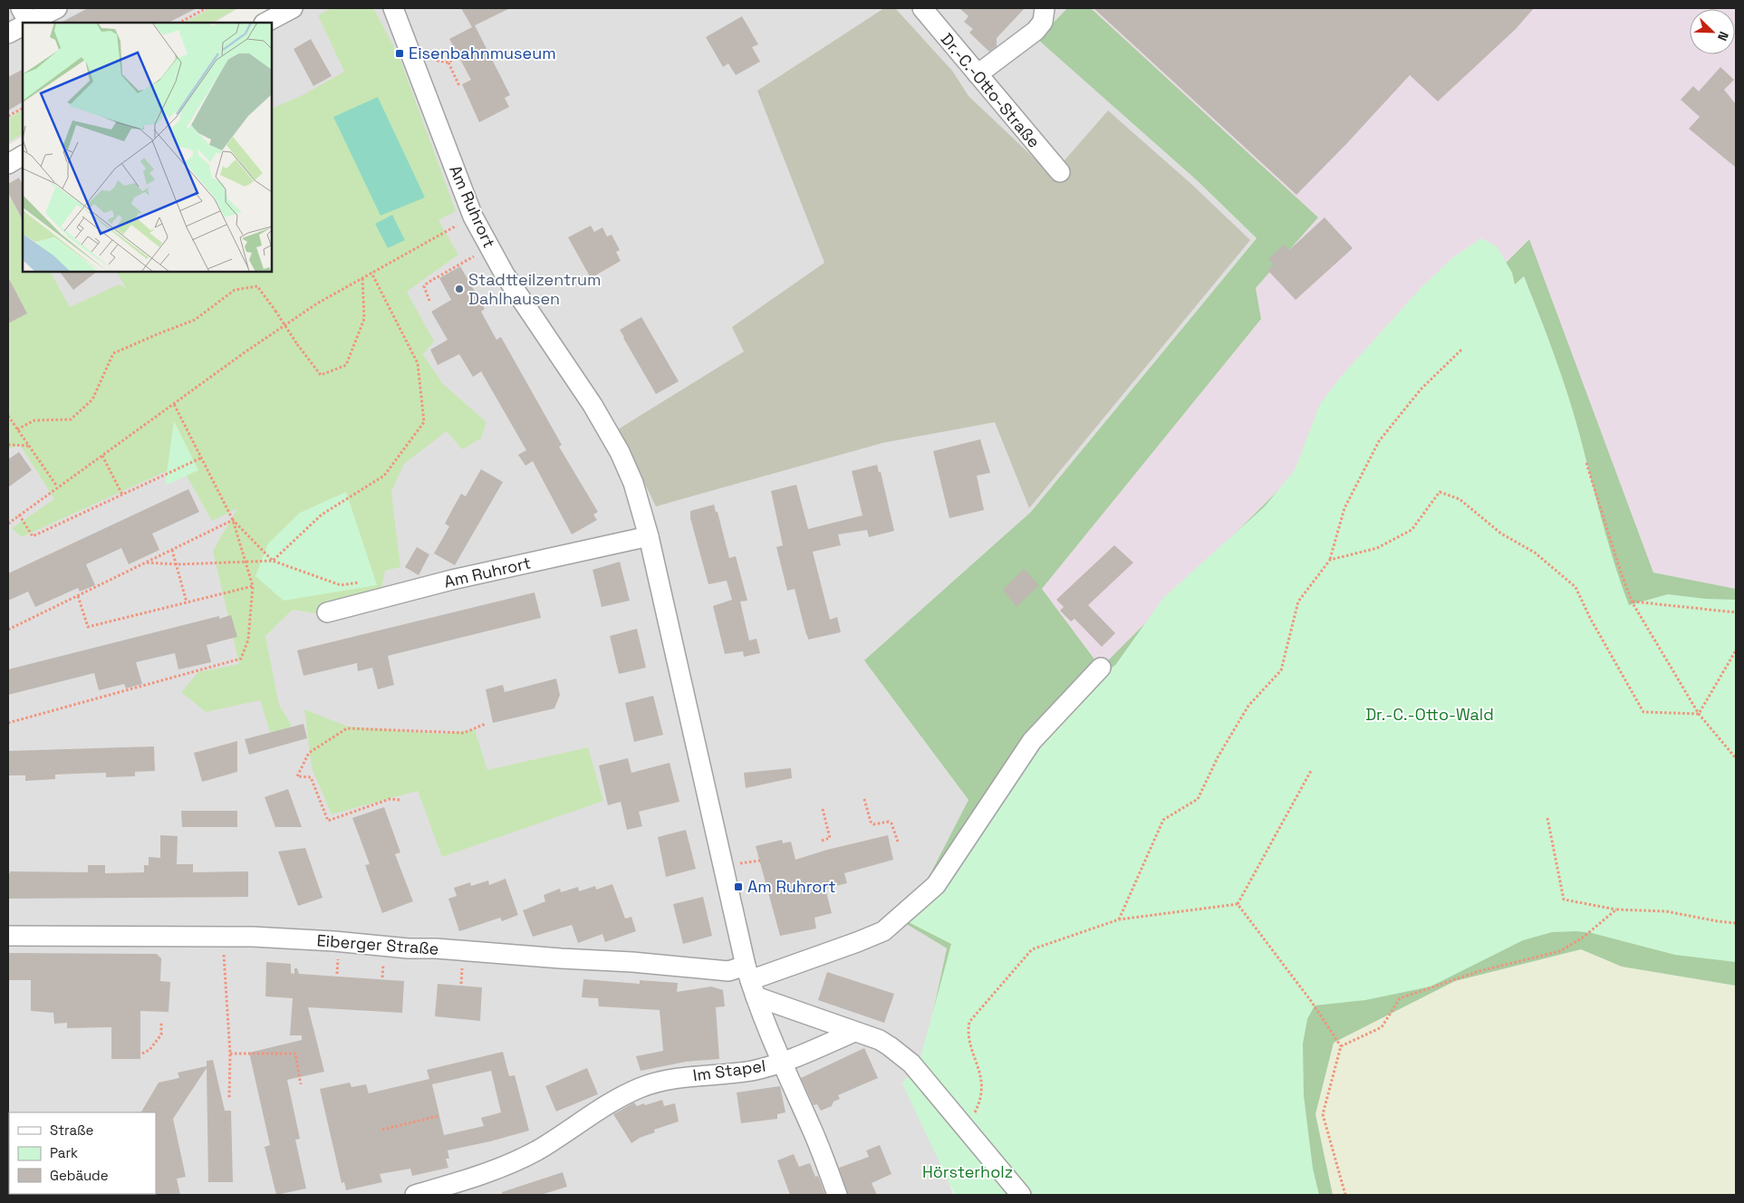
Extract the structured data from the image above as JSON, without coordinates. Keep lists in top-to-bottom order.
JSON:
{
  "streets": {
    "street": [
      "Dr.-C.-Otto-Straße",
      "Am Ruhrort",
      "Eiberger Straße",
      "Im Stapel"
    ]
  },
  "crossings": [
    ["Am Ruhrort", "Eiberger Straße"],
    ["Am Ruhrort", "Im Stapel"]
  ],
  "parks": ["Dr.-C.-Otto-Wald", "Hörsterholz"],
  "places": {
    "transit": ["Eisenbahnmuseum", "Am Ruhrort"],
    "other": ["Stadtteilzentrum Dahlhausen"]
  },
  "legend": ["Straße", "Park", "Gebäude"],
  "north": "bottom right"
}
